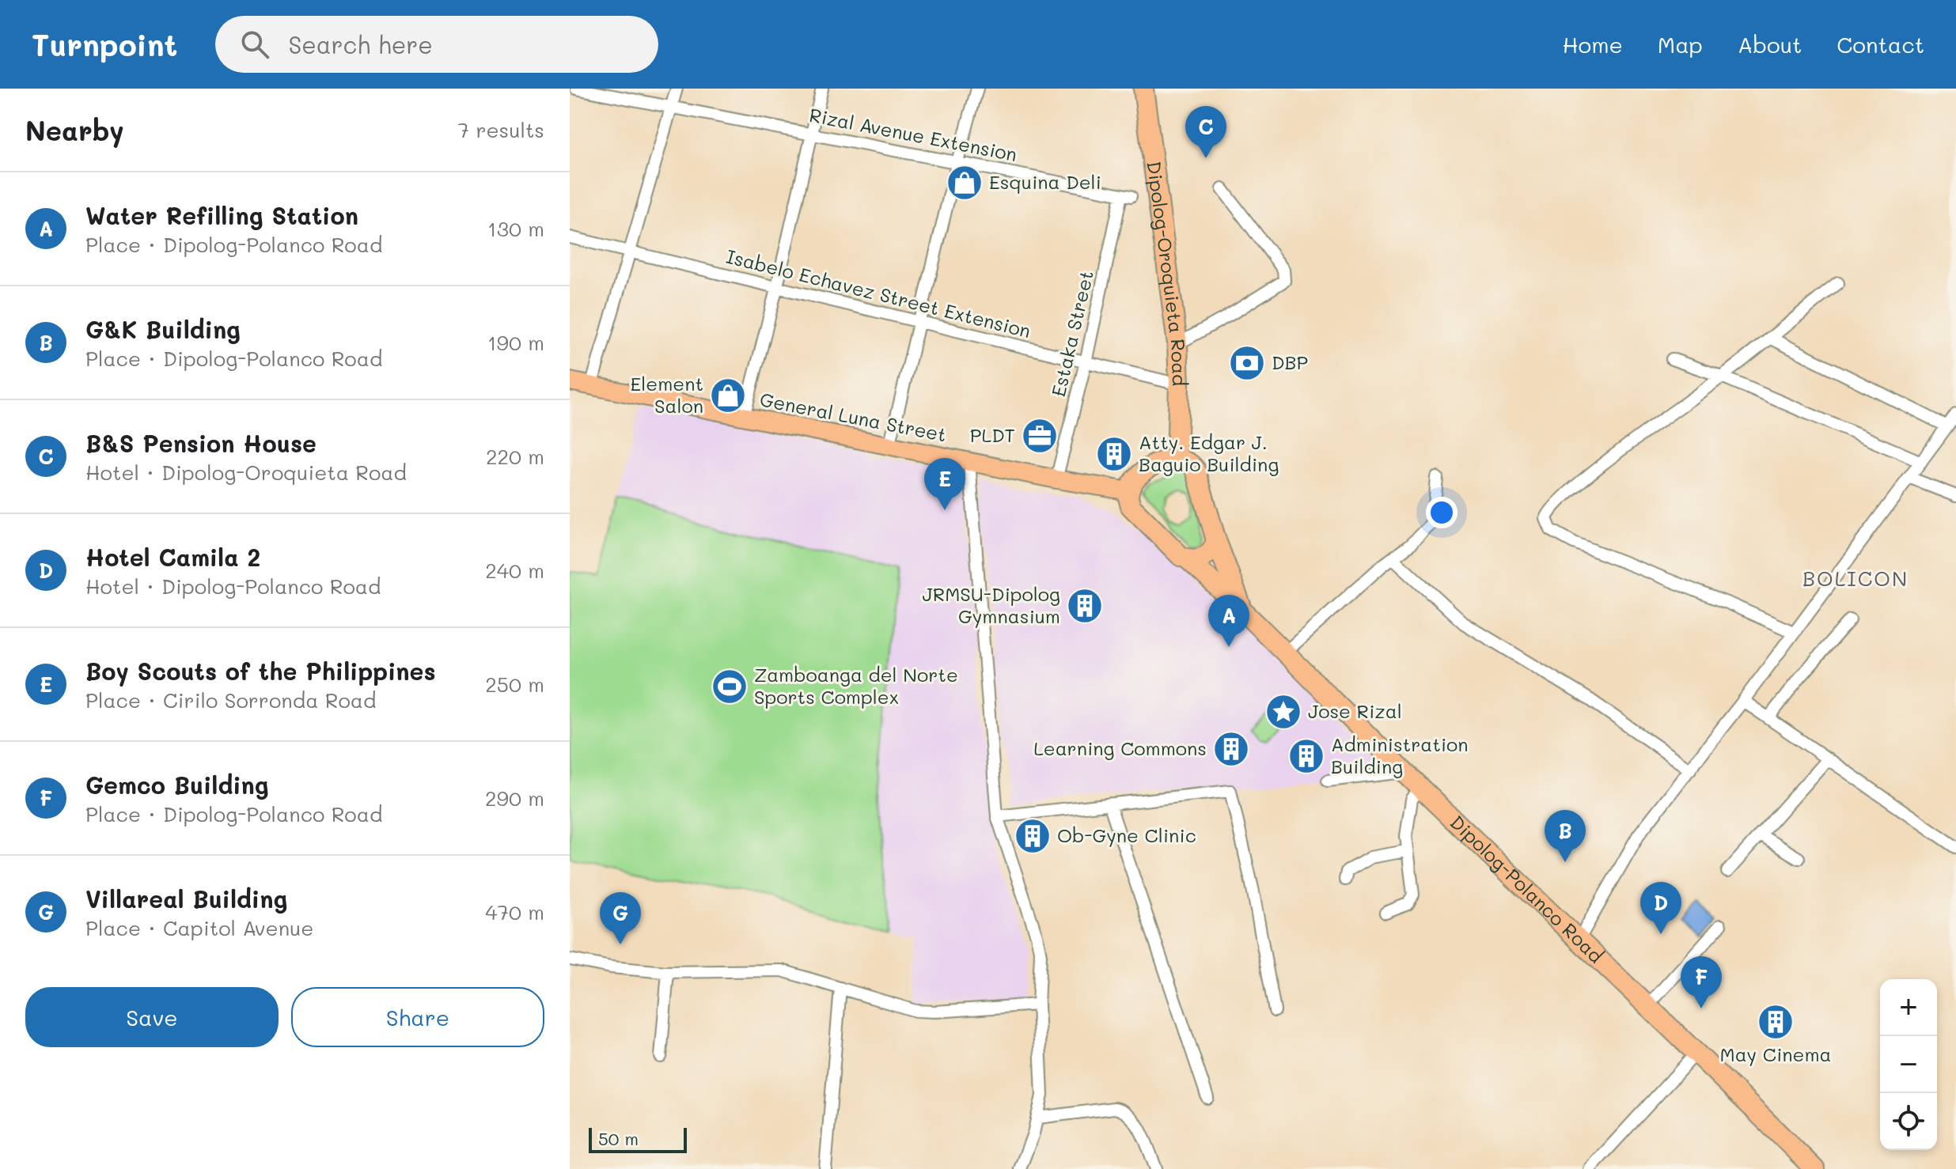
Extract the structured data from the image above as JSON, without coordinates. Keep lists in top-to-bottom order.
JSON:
{
  "streets": {
    "highway": ["Dipolog-Oroquieta Road", "Dipolog-Polanco Road"],
    "main road": ["General Luna Street"],
    "street": ["Rizal Avenue Extension", "Isabelo Echavez Street Extension", "Estaka Street"]
  },
  "crossings": [
    ["Rizal Avenue Extension", "Estaka Street"],
    ["Dipolog-Oroquieta Road", "Isabelo Echavez Street Extension"],
    ["Isabelo Echavez Street Extension", "Estaka Street"],
    ["Estaka Street", "General Luna Street"],
    ["General Luna Street", "Dipolog-Polanco Road"]
  ],
  "districts": ["BOLICON"],
  "places": {
    "shop": ["Esquina Deli", "Element Salon"],
    "bank": ["DBP"],
    "office": ["PLDT"],
    "building": [
      "Atty. Edgar J. Baguio Building",
      "JRMSU-Dipolog Gymnasium",
      "Learning Commons",
      "Administration Building",
      "Ob-Gyne Clinic",
      "May Cinema"
    ],
    "sports": ["Zamboanga del Norte Sports Complex"],
    "place": ["Jose Rizal"]
  },
  "scale_bar": "50 m",
  "page": {
    "header": "Turnpoint",
    "search": "Search here",
    "nav": [
      "Home",
      "Map",
      "About",
      "Contact"
    ],
    "heading": ["Nearby", "7 results"],
    "pins": [
      "C",
      "E",
      "A",
      "B",
      "D",
      "G",
      "F"
    ],
    "list": [
      {
        "mark": "A",
        "name": "Water Refilling Station",
        "note": "Place · Dipolog-Polanco Road",
        "value": "130 m"
      },
      {
        "mark": "B",
        "name": "G&K Building",
        "note": "Place · Dipolog-Polanco Road",
        "value": "190 m"
      },
      {
        "mark": "C",
        "name": "B&S Pension House",
        "note": "Hotel · Dipolog-Oroquieta Road",
        "value": "220 m"
      },
      {
        "mark": "D",
        "name": "Hotel Camila 2",
        "note": "Hotel · Dipolog-Polanco Road",
        "value": "240 m"
      },
      {
        "mark": "E",
        "name": "Boy Scouts of the Philippines",
        "note": "Place · Cirilo Sorronda Road",
        "value": "250 m"
      },
      {
        "mark": "F",
        "name": "Gemco Building",
        "note": "Place · Dipolog-Polanco Road",
        "value": "290 m"
      },
      {
        "mark": "G",
        "name": "Villareal Building",
        "note": "Place · Capitol Avenue",
        "value": "470 m"
      }
    ],
    "buttons": ["Save", "Share"],
    "map_buttons": ["+", "−"],
    "scale": "50 m"
  }
}
